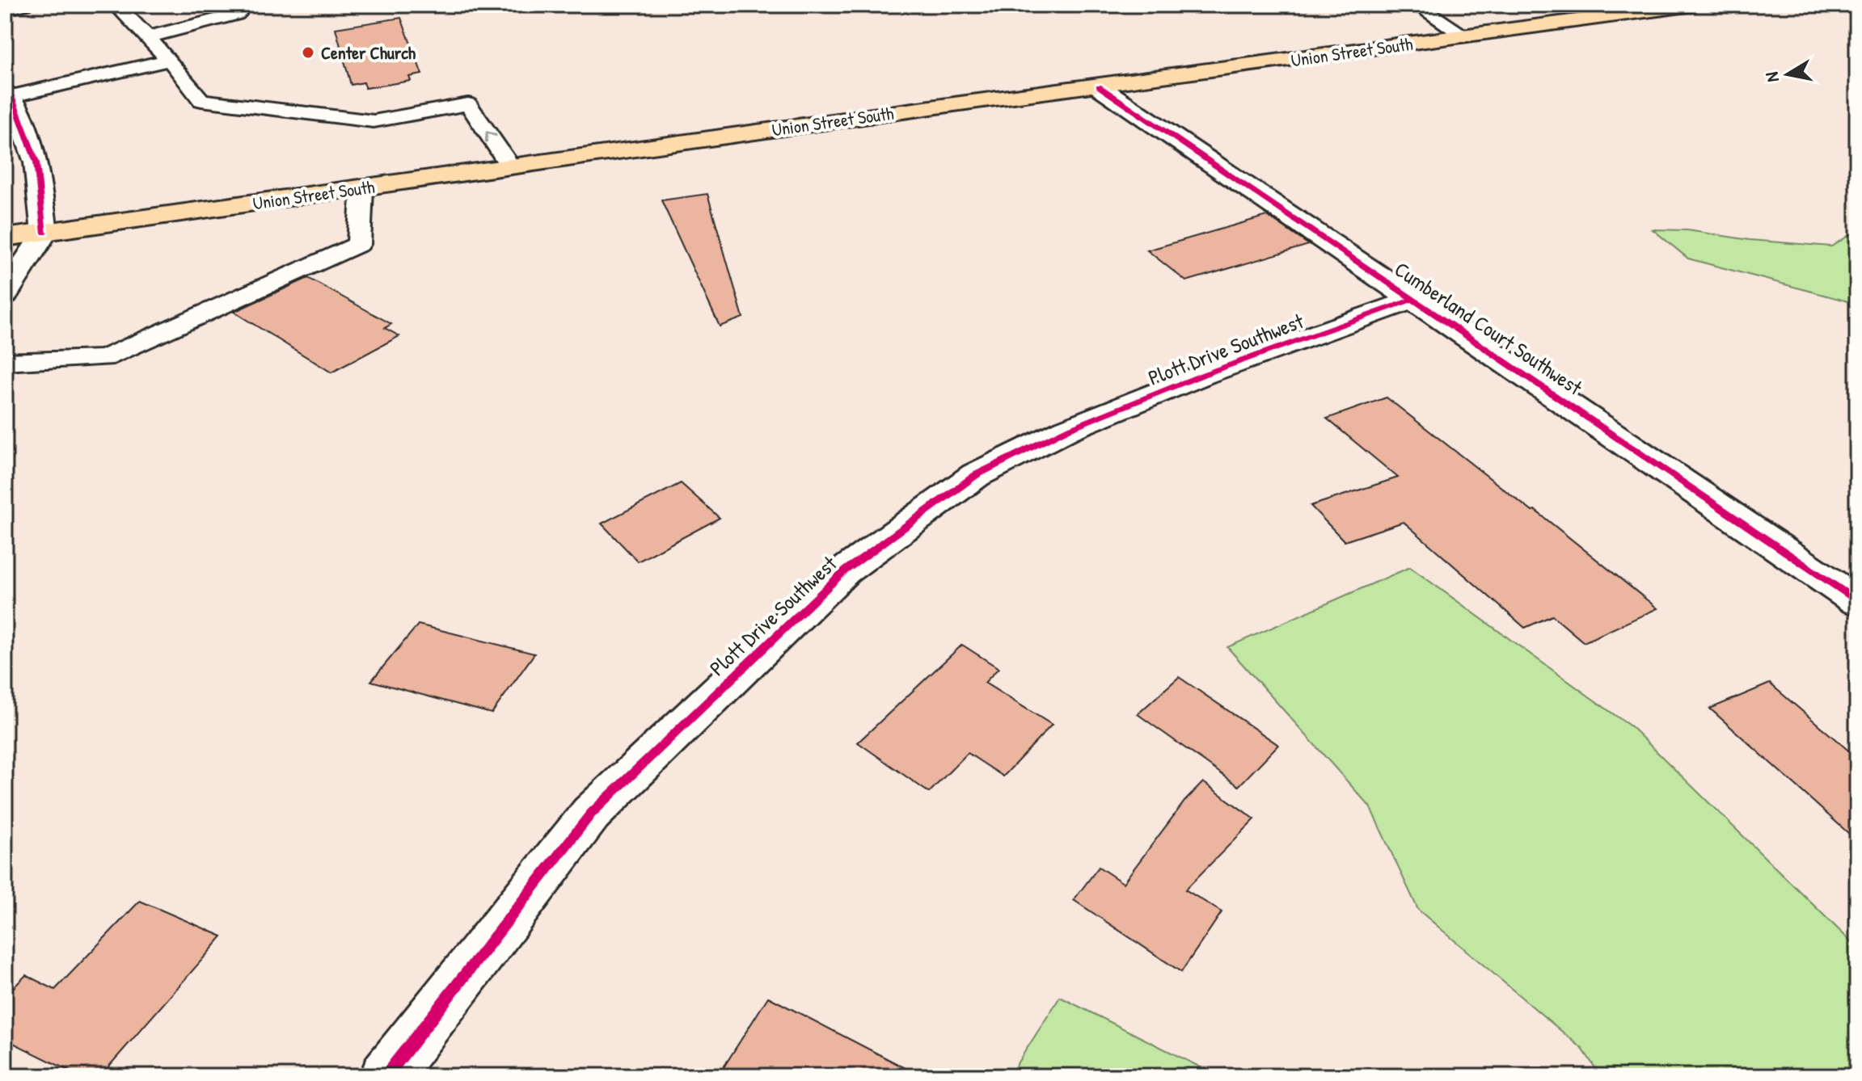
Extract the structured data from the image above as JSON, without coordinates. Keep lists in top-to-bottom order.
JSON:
{
  "streets": {
    "main road": ["Union Street South"],
    "street": ["Cumberland Court Southwest", "Plott Drive Southwest"]
  },
  "crossings": [
    ["Union Street South", "Cumberland Court Southwest"],
    ["Cumberland Court Southwest", "Plott Drive Southwest"]
  ],
  "places": ["Center Church"],
  "north": "left"
}
